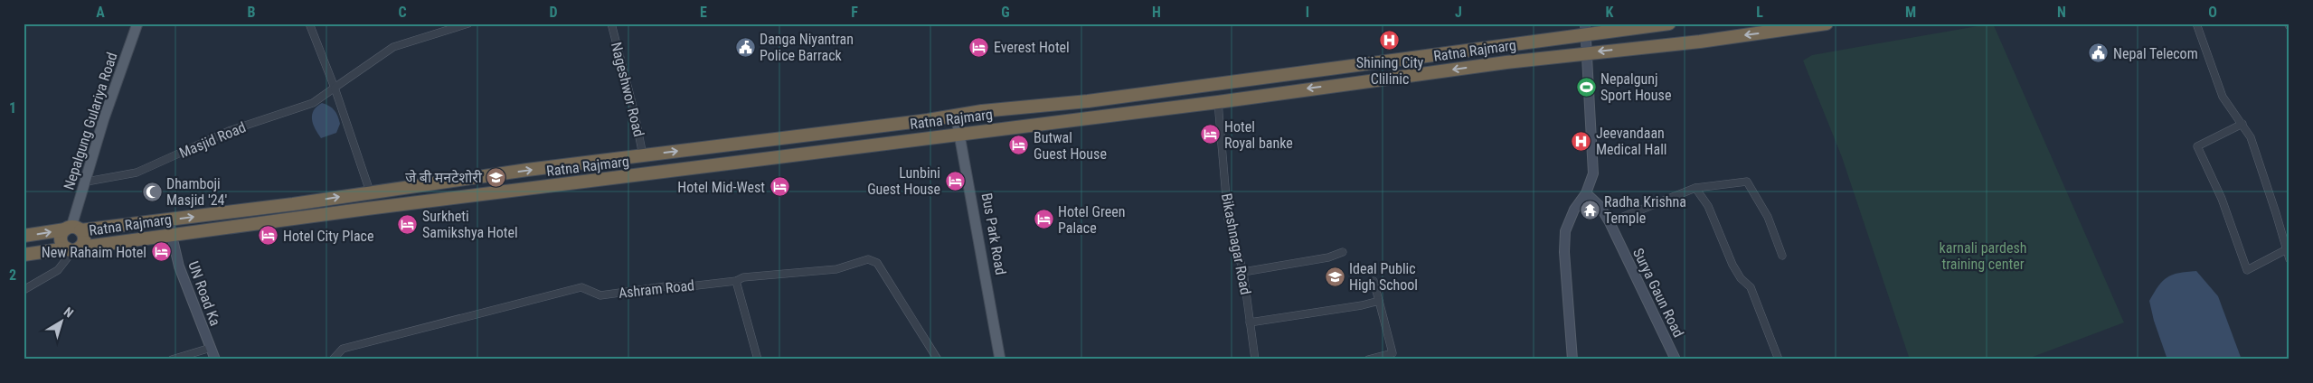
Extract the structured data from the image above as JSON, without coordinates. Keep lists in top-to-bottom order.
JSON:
{
  "streets": {
    "highway": ["Ratna Rajmarg"],
    "main road": ["Nepalgung Gulariya Road", "Bus Park Road"],
    "street": [
      "Nageshwor Road",
      "Masjid Road",
      "Bikashnagar Road",
      "Ashram Road",
      "Surya Gaun Road",
      "UN Road Ka"
    ]
  },
  "crossings": [
    ["Ratna Rajmarg", "Nageshwor Road"],
    ["Ratna Rajmarg", "Nepalgung Gulariya Road"],
    ["Ratna Rajmarg", "Bus Park Road"],
    ["Ratna Rajmarg", "Bikashnagar Road"],
    ["Ratna Rajmarg", "UN Road Ka"],
    ["Nepalgung Gulariya Road", "Masjid Road"]
  ],
  "parks": ["karnali pardesh training center"],
  "places": {
    "hospital": ["Shining City Clilinic", "Jeevandaan Medical Hall"],
    "public building": ["Danga Niyantran Police Barrack", "Nepal Telecom"],
    "hotel": [
      "Everest Hotel",
      "Hotel Royal banke",
      "Butwal Guest House",
      "Lunbini Guest House",
      "Hotel Mid-West",
      "Hotel Green Palace",
      "Surkheti Samikshya Hotel",
      "Hotel City Place",
      "New Rahaim Hotel"
    ],
    "sports": ["Nepalgunj Sport House"],
    "school or university": ["जे बी मनटेशोरी", "Ideal Public High School"],
    "mosque": ["Dhamboji Masjid '24'"],
    "temple": ["Radha Krishna Temple"]
  },
  "north": "top right",
  "grid": {
    "columns": [
      "A",
      "B",
      "C",
      "D",
      "E",
      "F",
      "G",
      "H",
      "I",
      "J",
      "K",
      "L",
      "M",
      "N",
      "O"
    ],
    "rows": ["1", "2"]
  }
}
